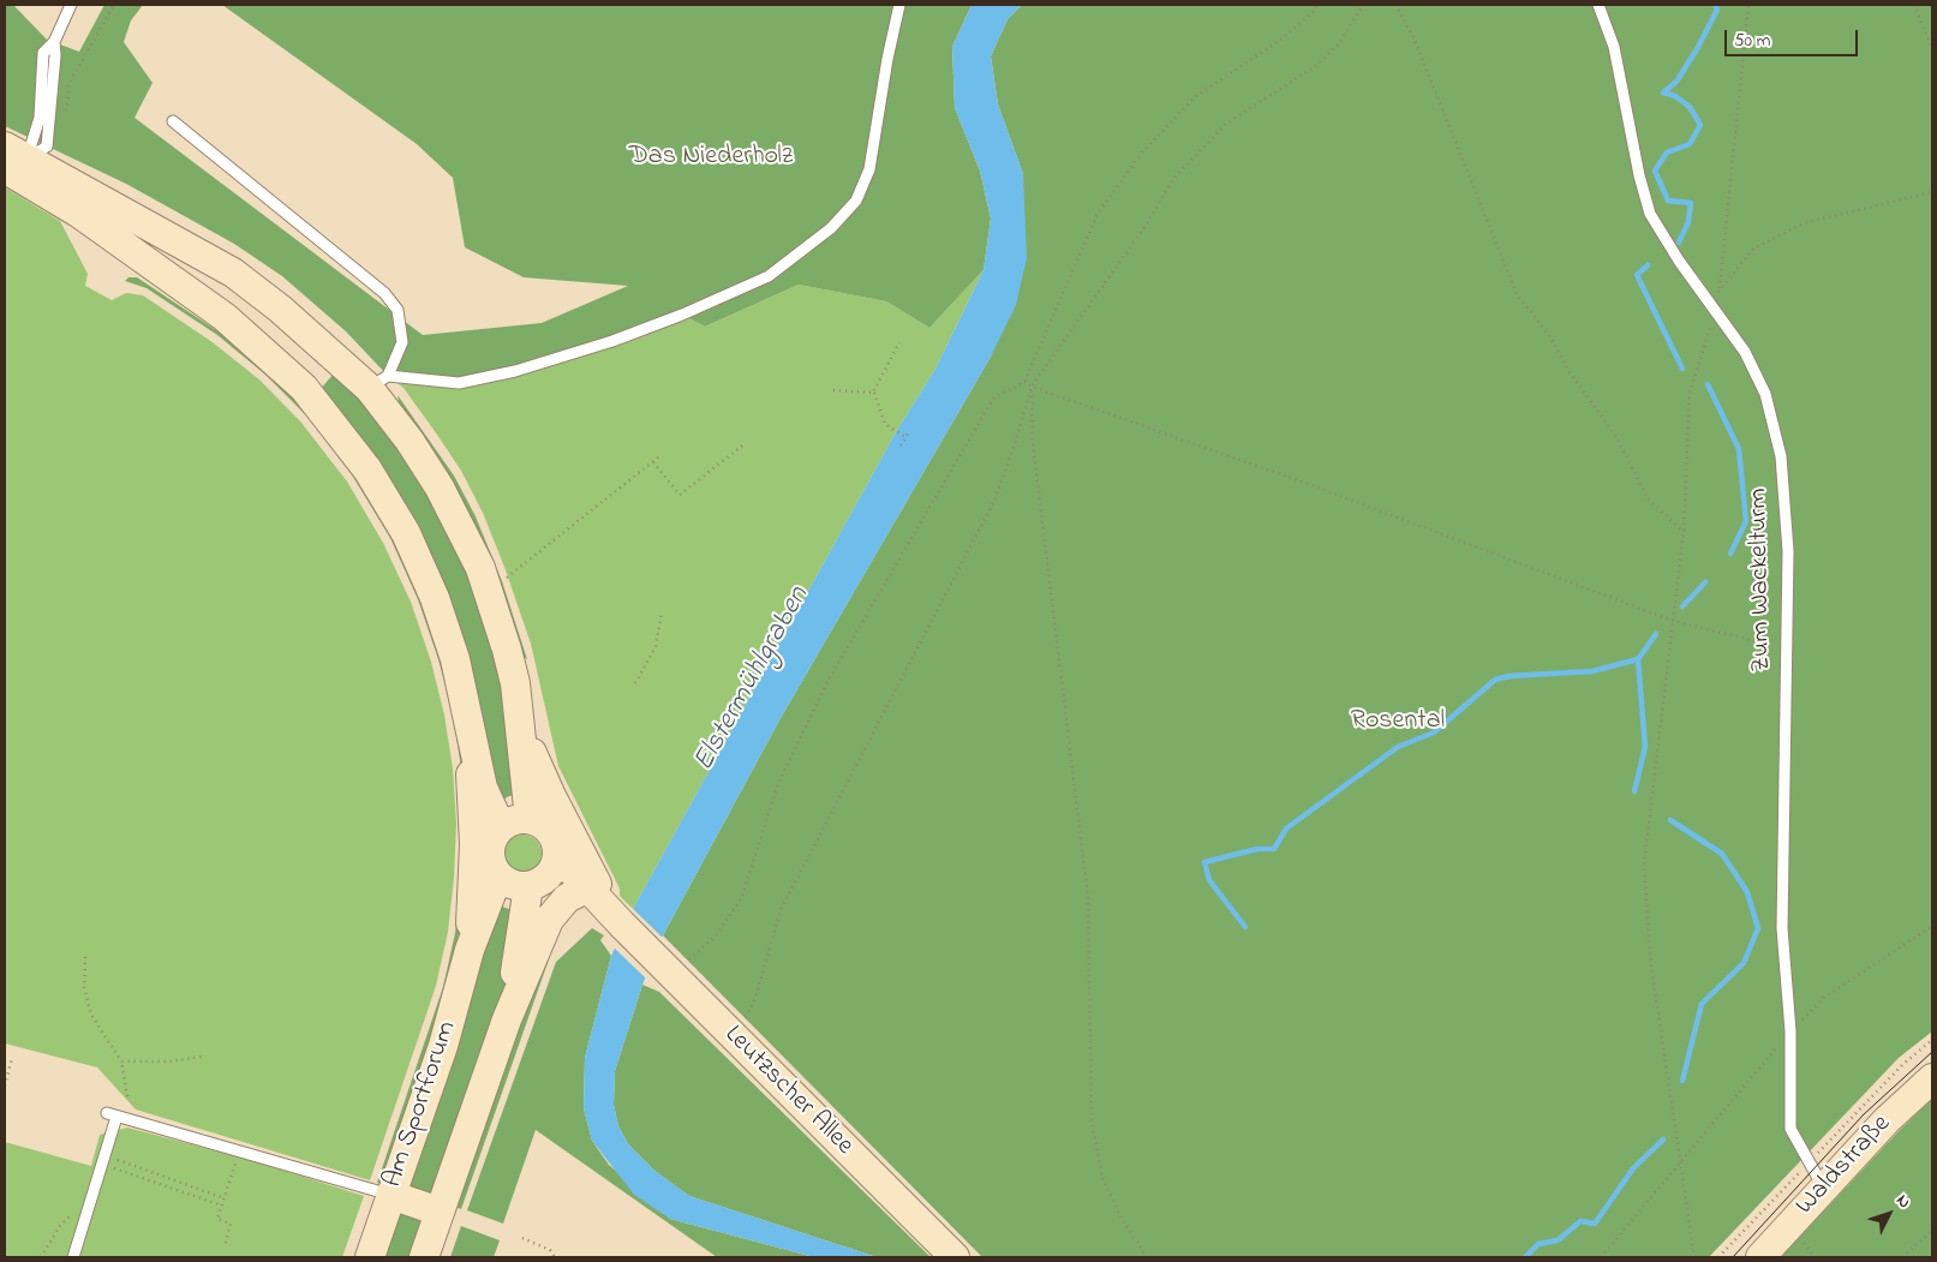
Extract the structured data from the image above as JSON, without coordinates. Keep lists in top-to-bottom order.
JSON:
{
  "streets": {
    "main road": ["Leutzscher Allee", "Am Sportforum", "Waldstraße"],
    "lane": ["Zum Wackelturm"]
  },
  "crossings": [
    ["Zum Wackelturm", "Waldstraße"],
    ["Leutzscher Allee", "Am Sportforum"]
  ],
  "water": ["Elstermühlgraben"],
  "parks": ["Das Niederholz", "Rosental"],
  "scale_bar": "50 m",
  "north": "top right"
}
